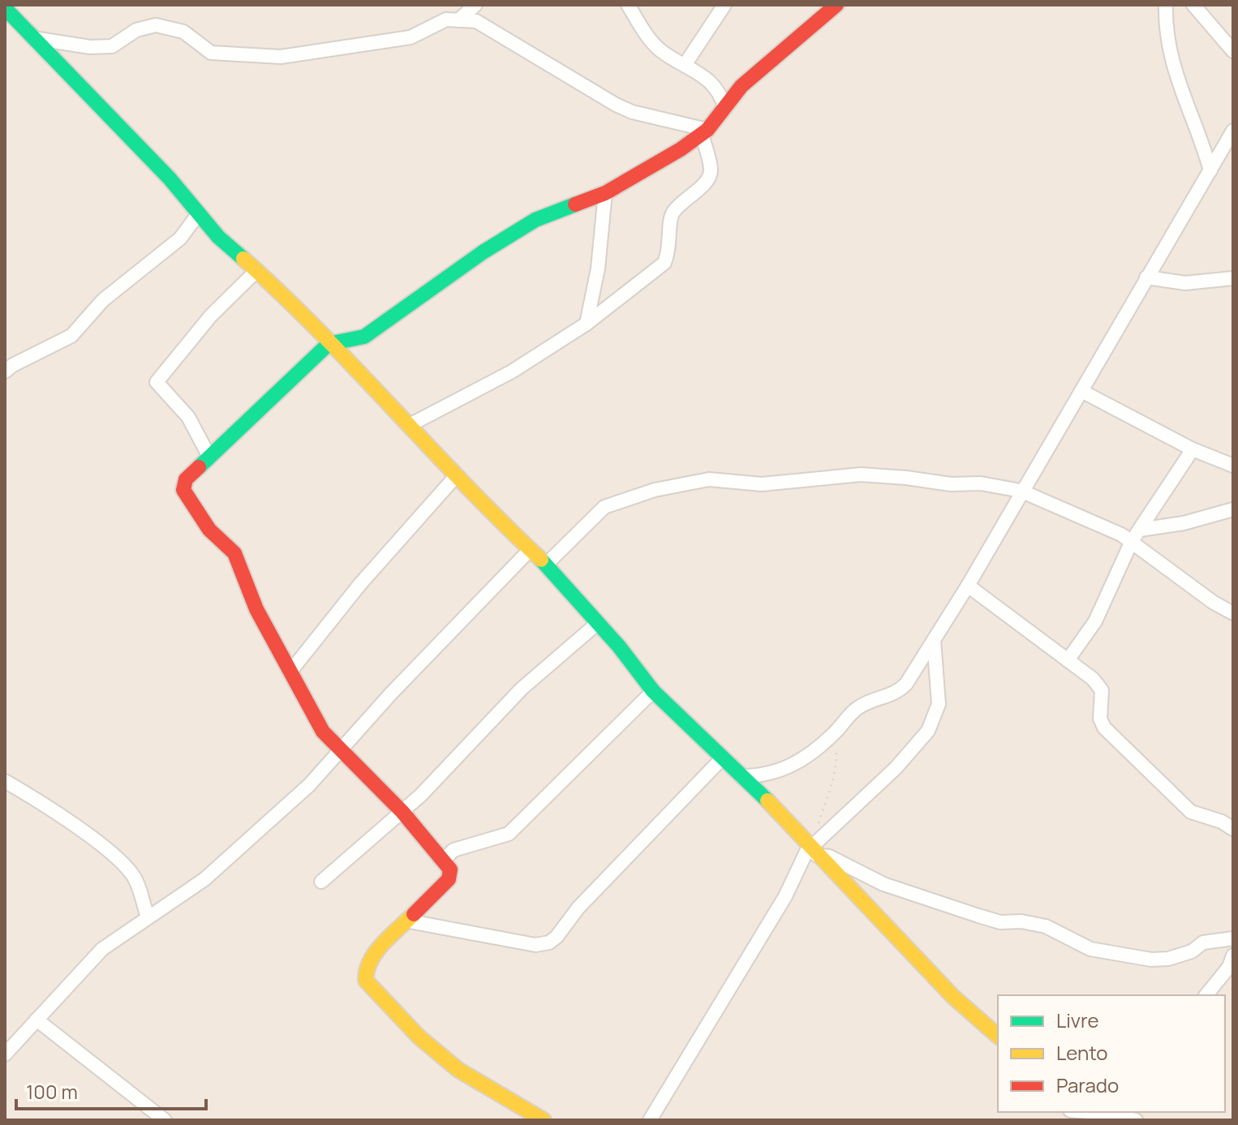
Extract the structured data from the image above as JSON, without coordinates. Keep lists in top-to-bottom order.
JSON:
{
  "legend": ["Livre", "Lento", "Parado"],
  "scale_bar": "100 m"
}
